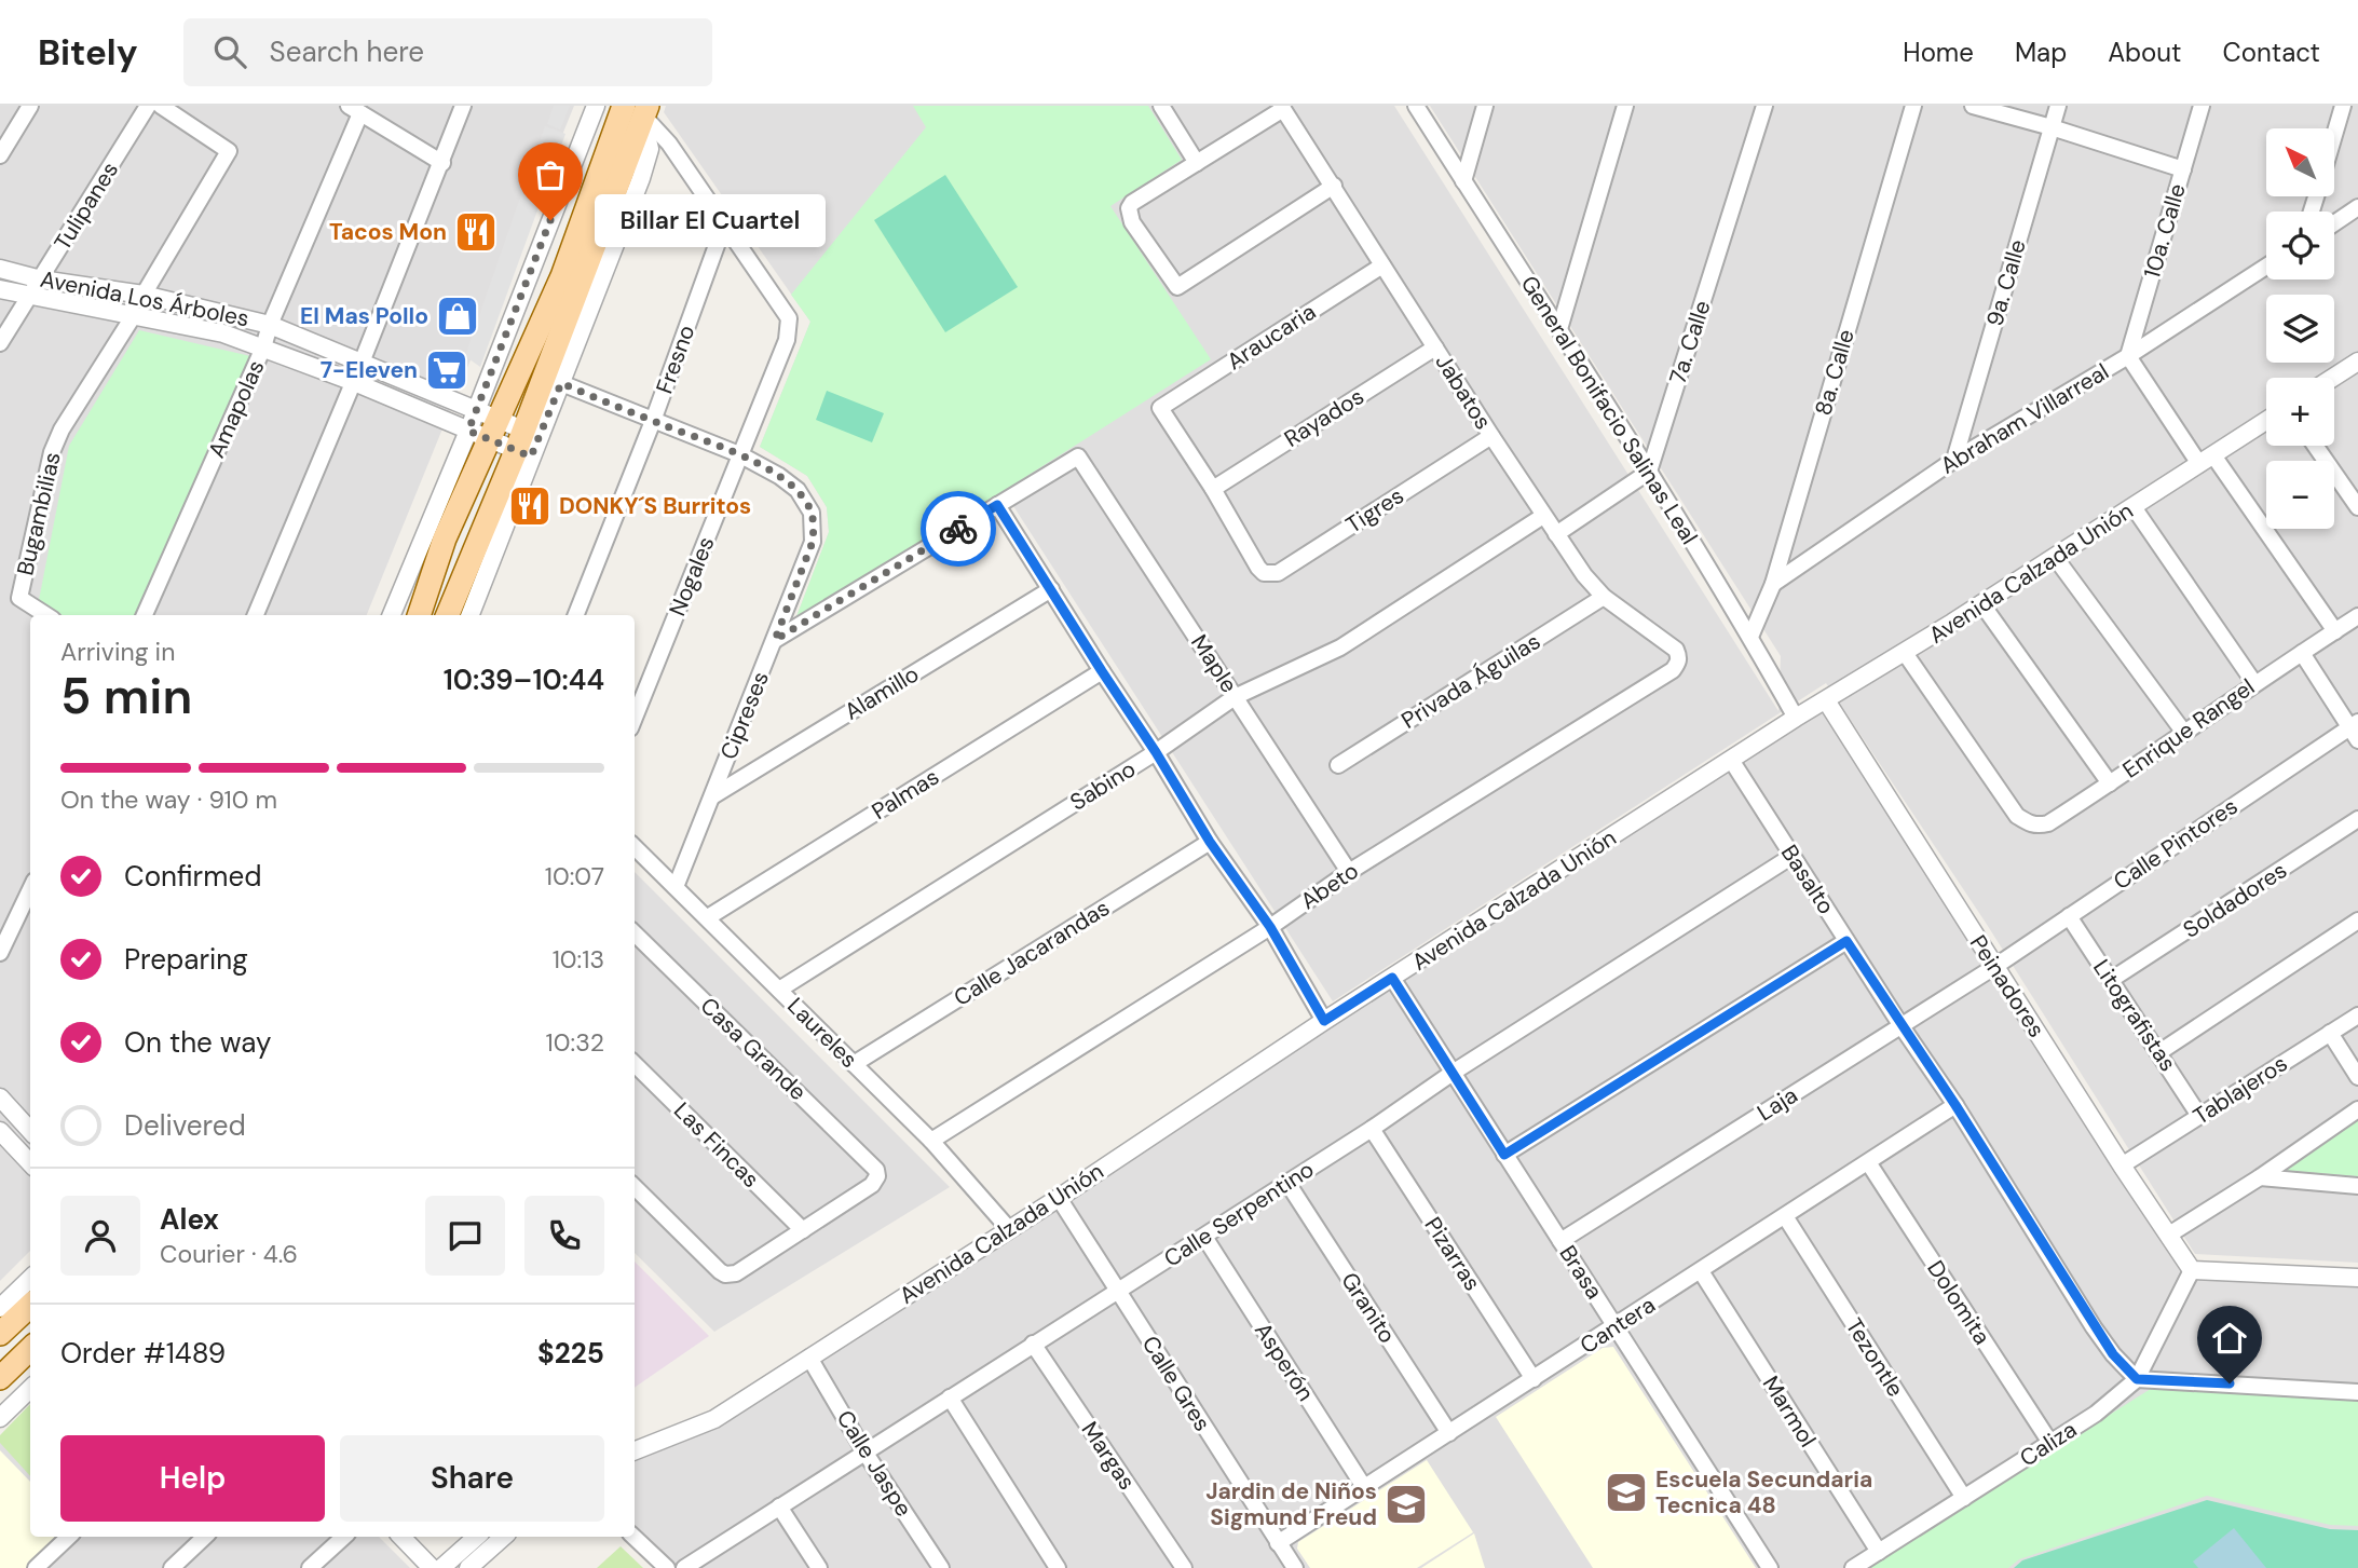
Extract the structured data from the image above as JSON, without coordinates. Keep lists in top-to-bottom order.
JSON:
{
  "streets": {
    "street": [
      "Tulipanes",
      "10a. Calle",
      "9a. Calle",
      "Avenida Los Árboles",
      "Araucaria",
      "7a. Calle",
      "Fresno",
      "8a. Calle",
      "Jabatos",
      "Amapolas",
      "General Bonifacio Salinas Leal",
      "Rayados",
      "Abraham Villarreal",
      "Tigres",
      "Bugambilias",
      "Avenida Calzada Unión",
      "Nogales",
      "Maple",
      "Privada Águilas",
      "Alamillo",
      "Cipreses",
      "Enrique Rangel",
      "Sabino",
      "Palmas",
      "Calle Pintores",
      "Basalto",
      "Abeto",
      "Soldadores",
      "Calle Jacarandas",
      "Peinadores",
      "Litografistas",
      "Laureles",
      "Casa Grande",
      "Tablajeros",
      "Laja",
      "Las Fincas",
      "Calle Serpentino",
      "Pizarras",
      "Brasa",
      "Dolomita",
      "Granito",
      "Cantera",
      "Tezontle",
      "Asperón",
      "Calle Gres",
      "Marmol",
      "Caliza",
      "Margas",
      "Calle Jaspe"
    ]
  },
  "crossings": [
    ["Tulipanes", "Avenida Los Árboles"],
    ["10a. Calle", "Abraham Villarreal"],
    ["9a. Calle", "Abraham Villarreal"],
    ["Avenida Los Árboles", "Amapolas"],
    ["Avenida Los Árboles", "Bugambilias"],
    ["Araucaria", "Jabatos"],
    ["Araucaria", "Rayados"],
    ["Araucaria", "Tigres"],
    ["7a. Calle", "General Bonifacio Salinas Leal"],
    ["Fresno", "Nogales"],
    ["Fresno", "Cipreses"],
    ["8a. Calle", "General Bonifacio Salinas Leal"],
    ["8a. Calle", "Abraham Villarreal"],
    ["Jabatos", "Rayados"],
    ["Jabatos", "Tigres"],
    ["Jabatos", "Privada Águilas"],
    ["Jabatos", "Sabino"],
    ["Jabatos", "Abeto"],
    ["General Bonifacio Salinas Leal", "Avenida Calzada Unión"],
    ["Rayados", "Tigres"],
    ["Avenida Calzada Unión", "Enrique Rangel"],
    ["Avenida Calzada Unión", "Basalto"],
    ["Avenida Calzada Unión", "Peinadores"],
    ["Avenida Calzada Unión", "Laureles"],
    ["Avenida Calzada Unión", "Brasa"],
    ["Avenida Calzada Unión", "Calle Gres"],
    ["Avenida Calzada Unión", "Calle Jaspe"],
    ["Nogales", "Cipreses"],
    ["Maple", "Sabino"],
    ["Maple", "Abeto"],
    ["Alamillo", "Cipreses"],
    ["Cipreses", "Laureles"],
    ["Sabino", "Laureles"],
    ["Palmas", "Laureles"],
    ["Calle Pintores", "Peinadores"],
    ["Calle Pintores", "Litografistas"],
    ["Calle Pintores", "Laja"],
    ["Basalto", "Laja"],
    ["Basalto", "Calle Serpentino"],
    ["Basalto", "Cantera"],
    ["Basalto", "Caliza"],
    ["Abeto", "Laureles"],
    ["Soldadores", "Litografistas"],
    ["Calle Jacarandas", "Laureles"],
    ["Peinadores", "Tablajeros"],
    ["Peinadores", "Laja"],
    ["Peinadores", "Caliza"],
    ["Litografistas", "Tablajeros"],
    ["Casa Grande", "Las Fincas"],
    ["Laja", "Brasa"],
    ["Calle Serpentino", "Pizarras"],
    ["Calle Serpentino", "Brasa"],
    ["Calle Serpentino", "Granito"],
    ["Calle Serpentino", "Asperón"],
    ["Calle Serpentino", "Calle Gres"],
    ["Calle Serpentino", "Margas"],
    ["Calle Serpentino", "Calle Jaspe"],
    ["Pizarras", "Cantera"],
    ["Brasa", "Cantera"],
    ["Dolomita", "Cantera"],
    ["Dolomita", "Caliza"],
    ["Granito", "Cantera"],
    ["Cantera", "Tezontle"],
    ["Cantera", "Asperón"],
    ["Cantera", "Calle Gres"],
    ["Cantera", "Marmol"],
    ["Tezontle", "Caliza"],
    ["Marmol", "Caliza"]
  ],
  "places": {
    "other": ["Billar El Cuartel"],
    "restaurant": ["Tacos Mon", "DONKY´S Burritos"],
    "shop": ["El Mas Pollo"],
    "supermarket": ["7-Eleven"],
    "school or university": ["Escuela Secundaria Tecnica 48", "Jardin de Niños Sigmund Freud"]
  },
  "north": "top left",
  "page": {
    "header": "Bitely",
    "search": "Search here",
    "nav": [
      "Home",
      "Map",
      "About",
      "Contact"
    ],
    "map_buttons": ["+", "−"],
    "bubble": "Billar El Cuartel",
    "heading": ["5 min", "Arriving in", "10:39–10:44"],
    "panel": [
      "Alex",
      "Courier · 4.6",
      "Order #1489",
      "$225"
    ],
    "bar": "On the way · 910 m",
    "list": [
      ["Confirmed", "10:07"],
      ["Preparing", "10:13"],
      ["On the way", "10:32"],
      "Delivered"
    ],
    "buttons": ["Help", "Share"]
  }
}
